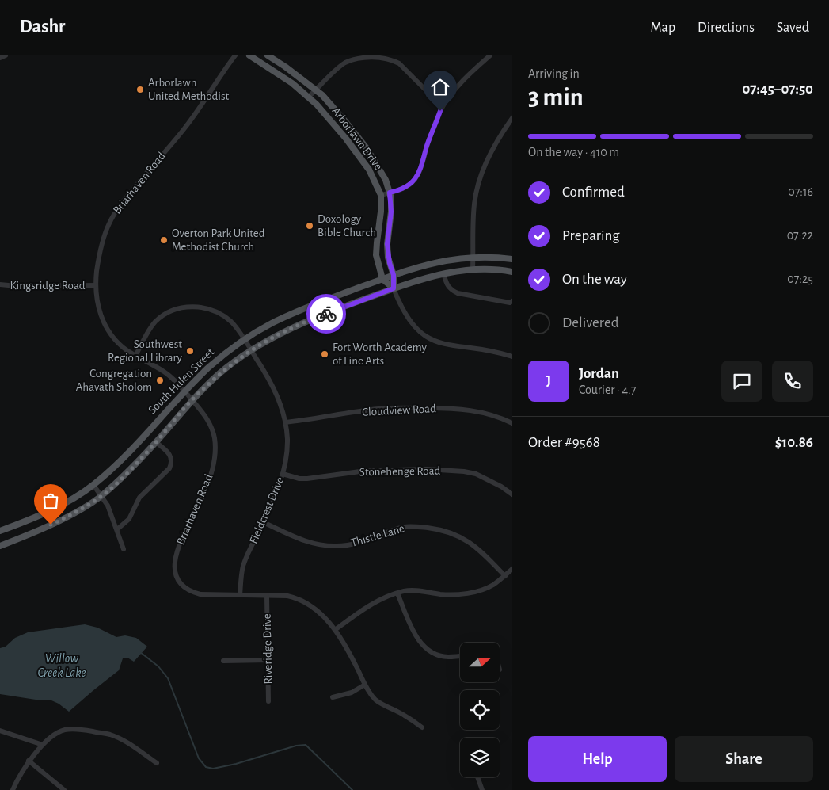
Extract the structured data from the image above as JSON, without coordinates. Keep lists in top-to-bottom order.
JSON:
{
  "streets": {
    "main road": ["Arborlawn Drive", "South Hulen Street"],
    "street": [
      "Briarhaven Road",
      "Kingsridge Road",
      "Cloudview Road",
      "Stonehenge Road",
      "Fieldcrest Drive",
      "Thistle Lane",
      "Riveridge Drive"
    ]
  },
  "crossings": [
    ["Arborlawn Drive", "South Hulen Street"],
    ["Briarhaven Road", "Kingsridge Road"],
    ["Briarhaven Road", "South Hulen Street"],
    ["Briarhaven Road", "Fieldcrest Drive"],
    ["Briarhaven Road", "Riveridge Drive"],
    ["South Hulen Street", "Fieldcrest Drive"],
    ["Cloudview Road", "Fieldcrest Drive"],
    ["Stonehenge Road", "Fieldcrest Drive"],
    ["Fieldcrest Drive", "Thistle Lane"]
  ],
  "water": ["Willow Creek Lake"],
  "places": [
    "Arborlawn United Methodist",
    "Doxology Bible Church",
    "Overton Park United Methodist Church",
    "Southwest Regional Library",
    "Fort Worth Academy of Fine Arts",
    "Congregation Ahavath Sholom"
  ],
  "north": "right",
  "page": {
    "header": "Dashr",
    "nav": ["Map", "Directions", "Saved"],
    "heading": ["3 min", "Arriving in", "07:45–07:50"],
    "panel": [
      "Jordan",
      "Courier · 4.7",
      "Order #9568",
      "$10.86"
    ],
    "bar": "On the way · 410 m",
    "list": [
      ["Confirmed", "07:16"],
      ["Preparing", "07:22"],
      ["On the way", "07:25"],
      "Delivered"
    ],
    "round": "J",
    "buttons": ["Help", "Share"]
  }
}
